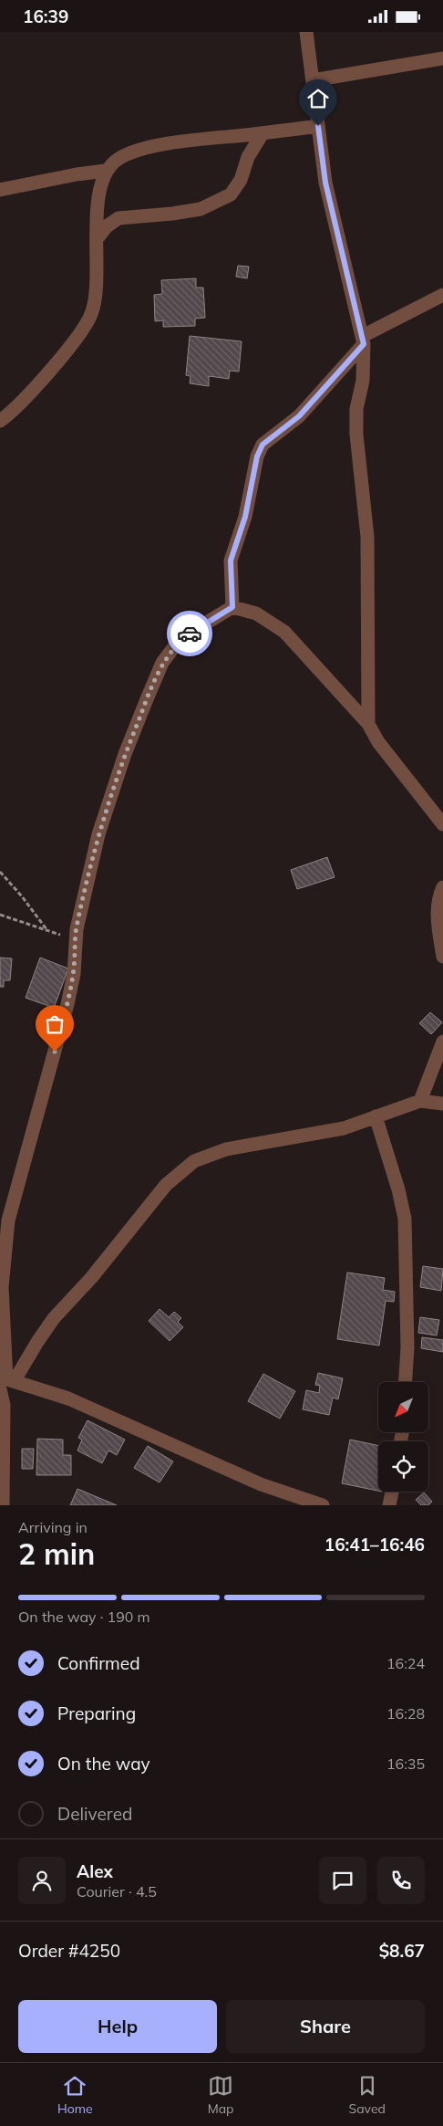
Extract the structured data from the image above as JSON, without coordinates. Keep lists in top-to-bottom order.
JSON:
{
  "north": "bottom left",
  "page": {
    "status": "16:39",
    "heading": ["2 min", "Arriving in", "16:41–16:46"],
    "panel": [
      "Alex",
      "Courier · 4.5",
      "Order #4250",
      "$8.67"
    ],
    "bar": "On the way · 190 m",
    "list": [
      ["Confirmed", "16:24"],
      ["Preparing", "16:28"],
      ["On the way", "16:35"],
      "Delivered"
    ],
    "buttons": ["Help", "Share"],
    "tabs": ["Home", "Map", "Saved"]
  }
}
